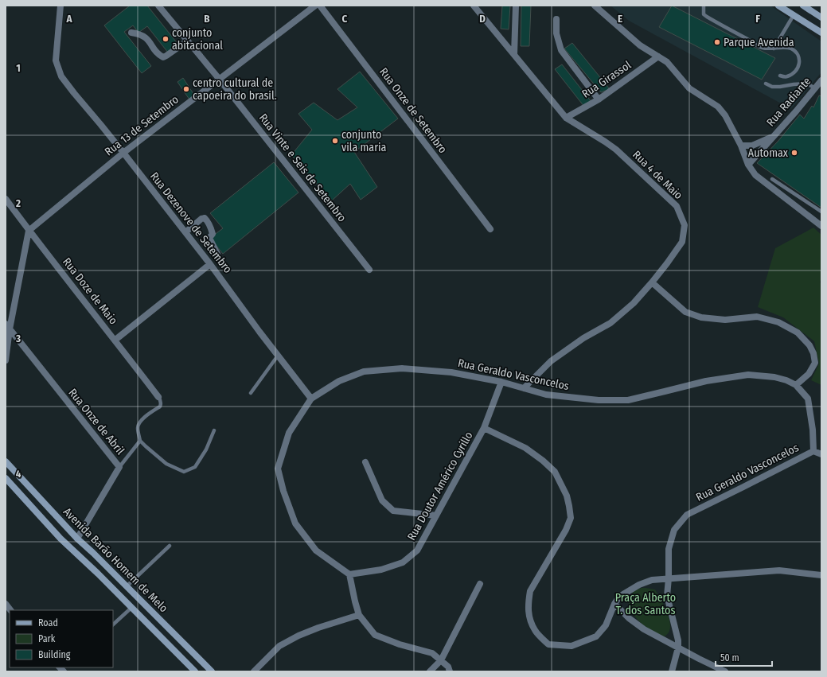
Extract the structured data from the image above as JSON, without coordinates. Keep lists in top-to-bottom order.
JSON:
{
  "streets": {
    "main road": ["Avenida Barão Homem de Melo"],
    "street": [
      "Rua Girassol",
      "Rua Radiante",
      "Rua Onze de Setembro",
      "Rua 13 de Setembro",
      "Rua Vinte e Seis de Setembro",
      "Rua 4 de Maio",
      "Rua Dezenove de Setembro",
      "Rua Doze de Maio",
      "Rua Geraldo Vasconcelos",
      "Rua Onze de Abril",
      "Rua Doutor Américo Cyrillo"
    ]
  },
  "crossings": [
    ["Rua Girassol", "Rua 4 de Maio"],
    ["Rua 13 de Setembro", "Rua Vinte e Seis de Setembro"],
    ["Rua 13 de Setembro", "Rua Dezenove de Setembro"],
    ["Rua 13 de Setembro", "Rua Doze de Maio"],
    ["Rua 4 de Maio", "Rua Geraldo Vasconcelos"],
    ["Rua Dezenove de Setembro", "Rua Geraldo Vasconcelos"],
    ["Rua Geraldo Vasconcelos", "Rua Doutor Américo Cyrillo"],
    ["Rua Onze de Abril", "Avenida Barão Homem de Melo"]
  ],
  "parks": ["Praça Alberto T. dos Santos"],
  "places": [
    "conjunto abitacional",
    "Parque Avenida",
    "centro cultural de capoeira do brasil.",
    "conjunto vila maria",
    "Automax"
  ],
  "legend": ["Road", "Park", "Building"],
  "scale_bar": "50 m",
  "grid": {
    "columns": [
      "A",
      "B",
      "C",
      "D",
      "E",
      "F"
    ],
    "rows": [
      "1",
      "2",
      "3",
      "4"
    ]
  }
}
